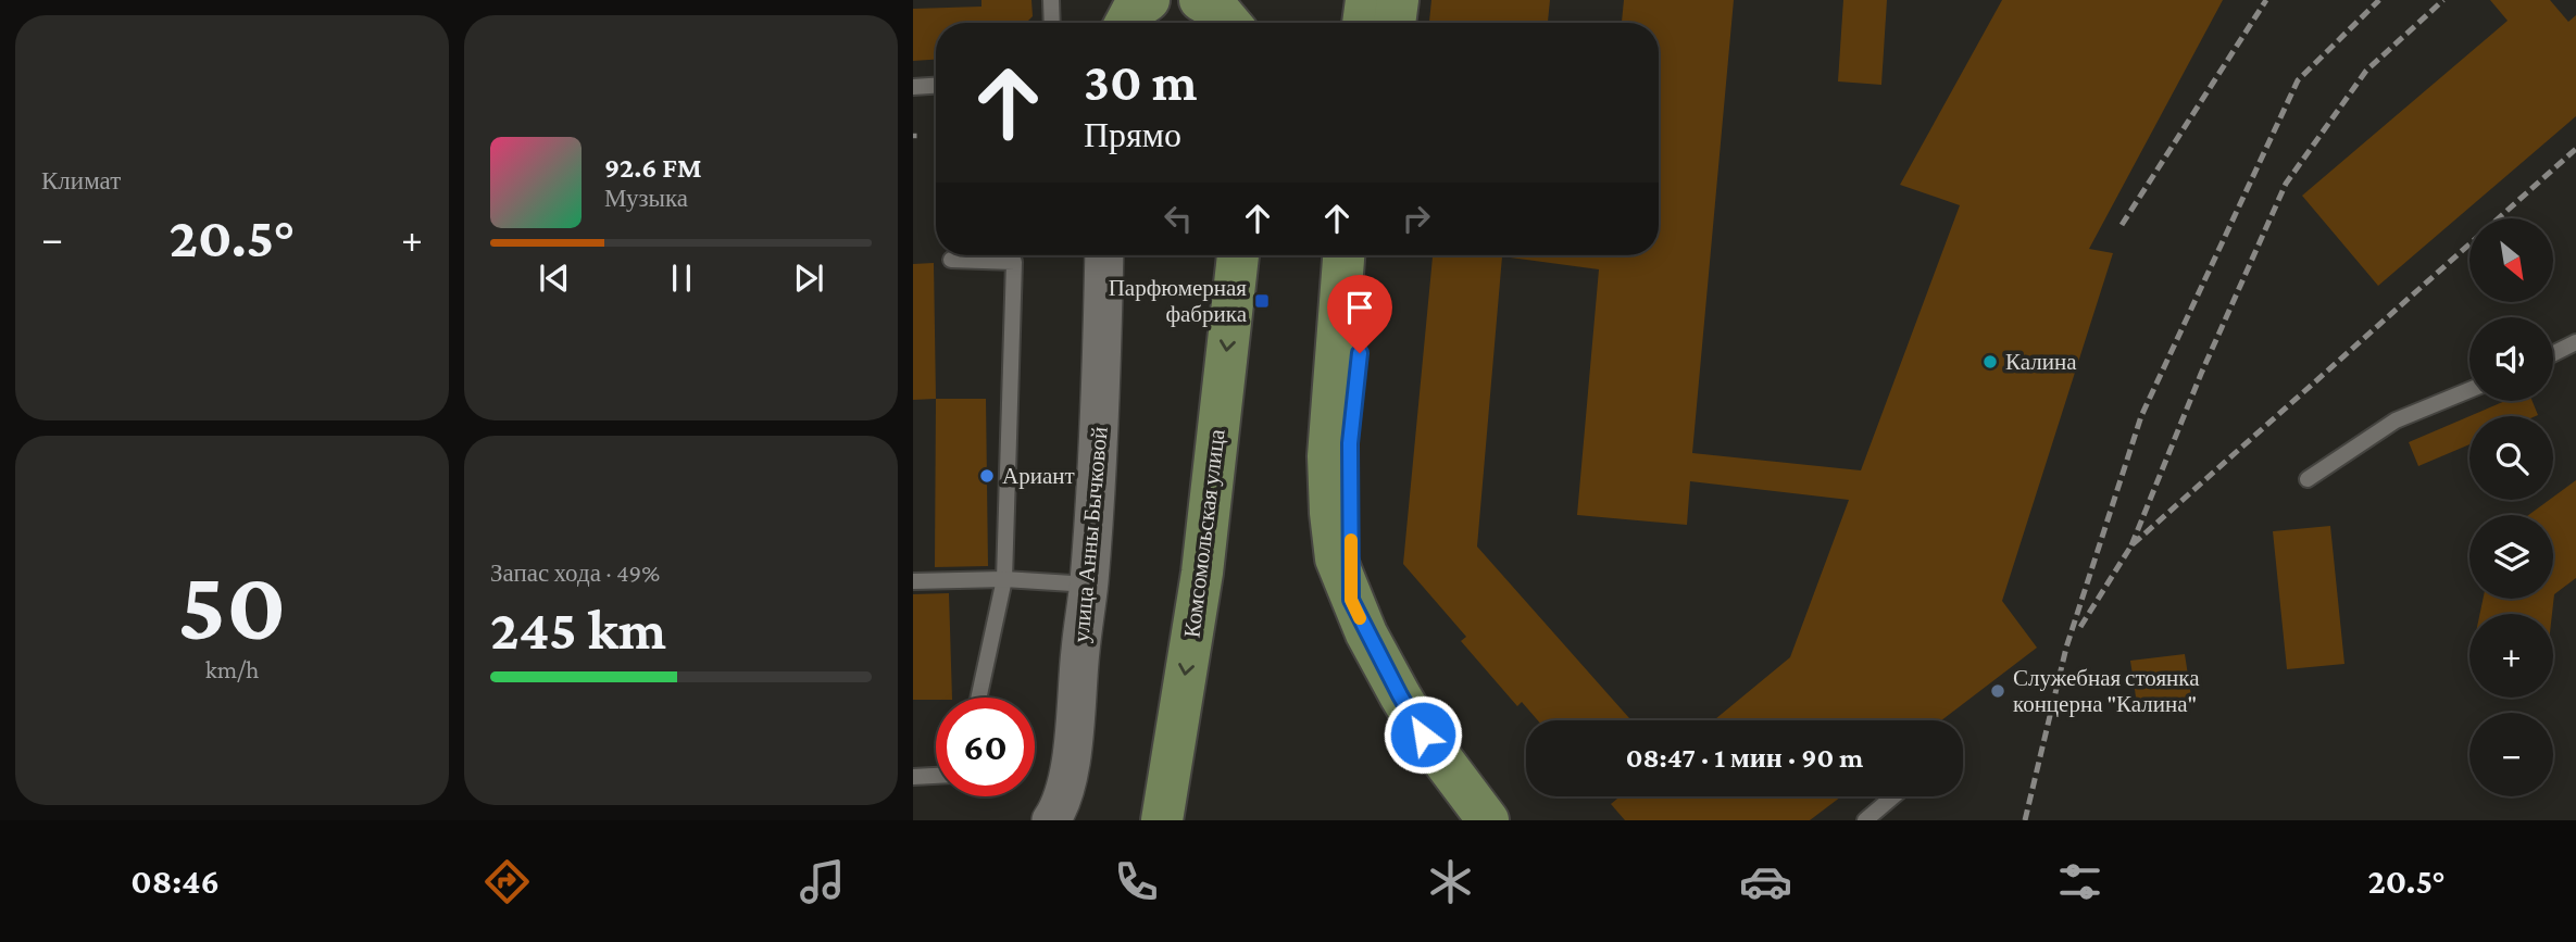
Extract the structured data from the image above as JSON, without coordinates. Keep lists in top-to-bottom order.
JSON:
{
  "streets": {
    "main road": ["Комсомольская улица"],
    "street": ["улица Анны Бычковой"]
  },
  "places": {
    "transit": ["Парфюмерная фабрика"],
    "other": ["Калина", "Ариант", "Служебная стоянка концерна \"Калина\""]
  },
  "north": "bottom right",
  "page": {
    "tile": [
      "Климат",
      ["50", "km/h"],
      ["Запас хода · 49%", "245 km"]
    ],
    "turn": ["30 m", "Прямо"],
    "song": ["92.6 FM", "Музыка"],
    "heat": ["−", "20.5°", "+"],
    "map_buttons": ["+", "−"],
    "limit": "60",
    "trip": "08:47 · 1 мин · 90 m",
    "tabs": ["08:46", "20.5°"]
  }
}
